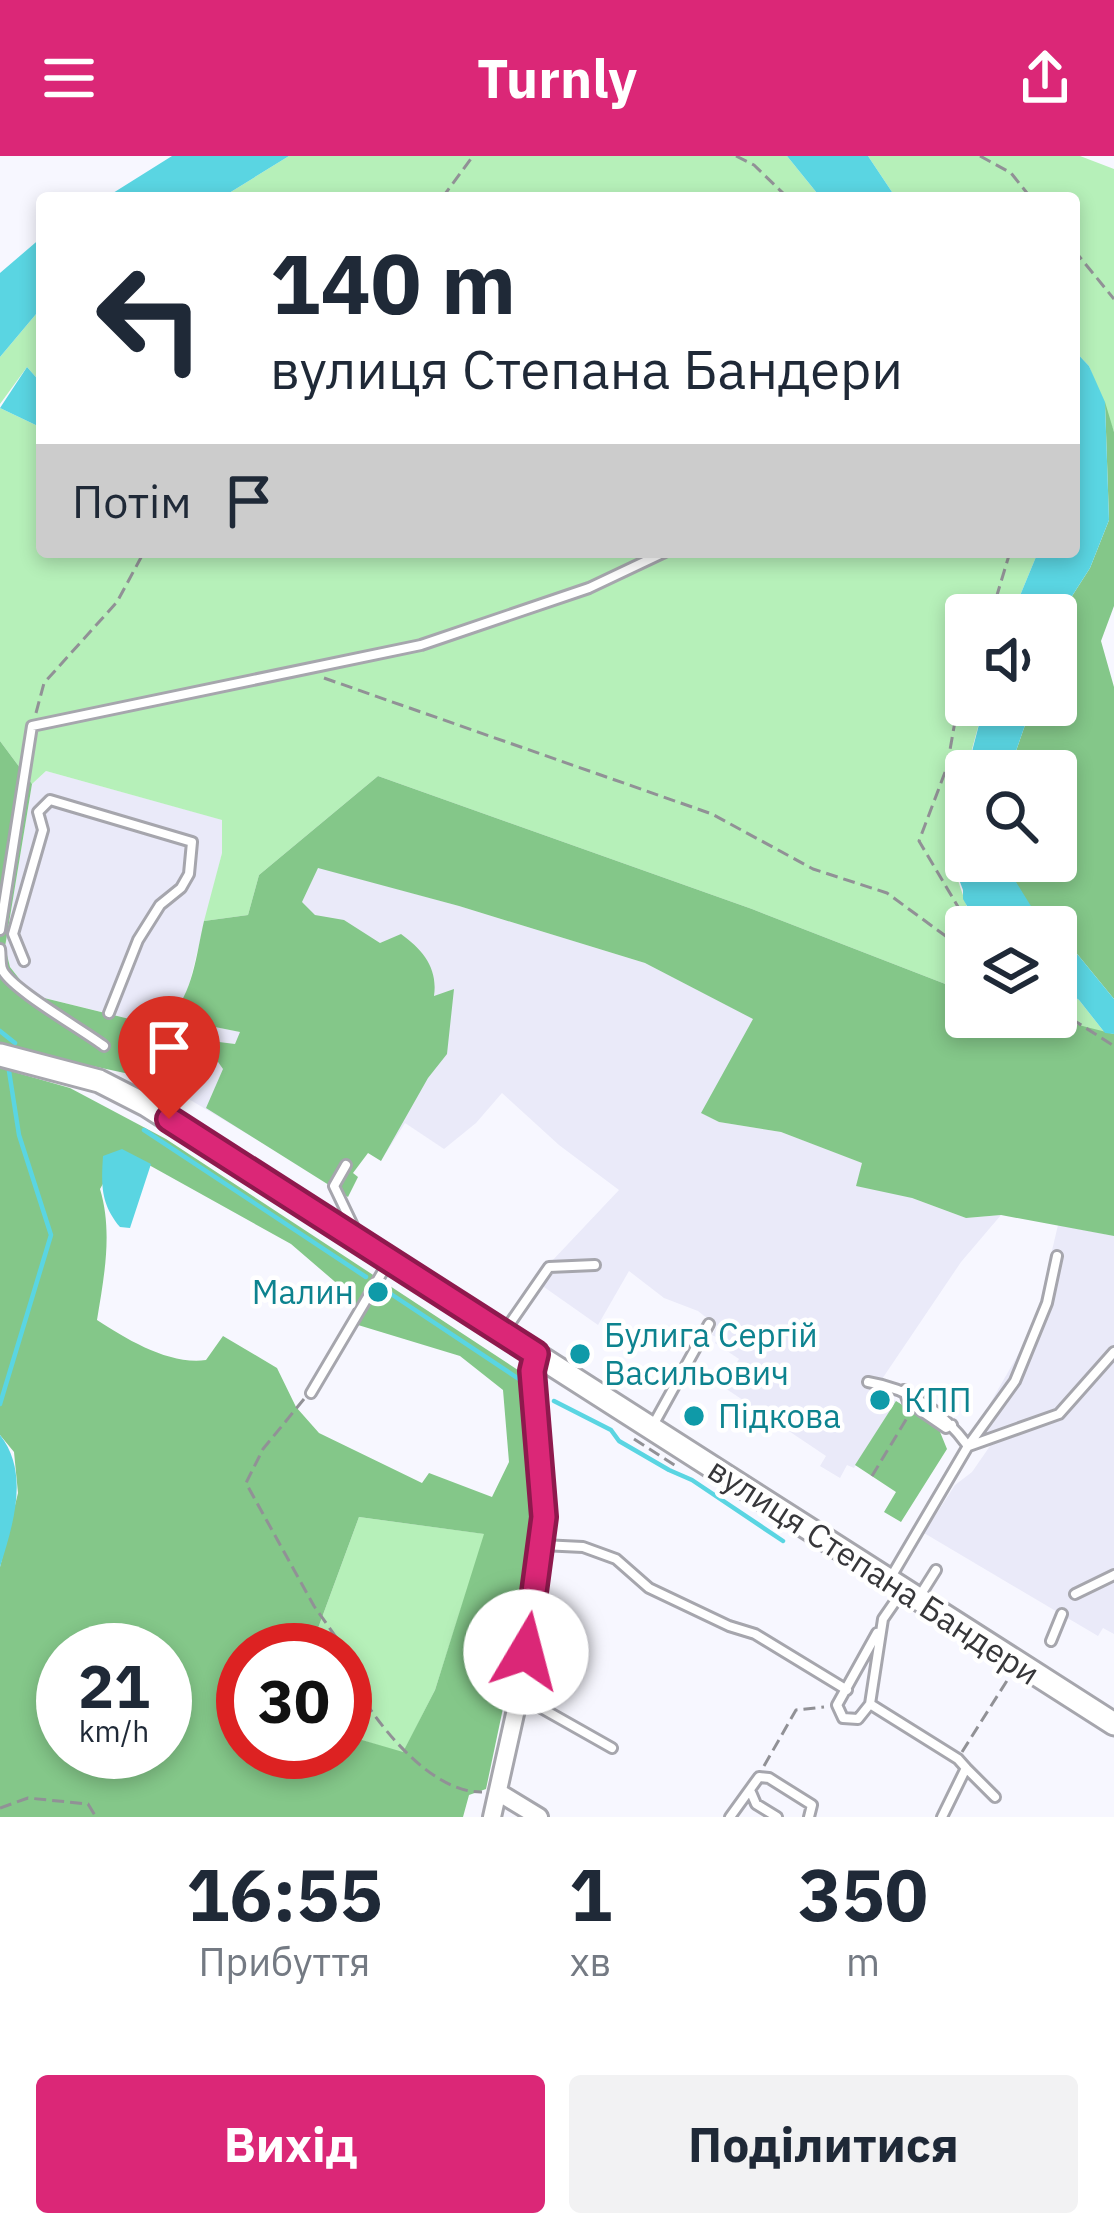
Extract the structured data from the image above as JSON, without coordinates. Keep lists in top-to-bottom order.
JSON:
{
  "streets": {
    "street": ["вулиця Степана Бандери"]
  },
  "places": [
    "Малин",
    "Булига Сергій Васильович",
    "КПП",
    "Підкова"
  ],
  "page": {
    "header": "Turnly",
    "turn": ["140 m", "вулиця Степана Бандери"],
    "then": "Потім",
    "speed": "21 km/h",
    "limit": "30",
    "eta": [
      "16:55",
      "Прибуття",
      "1",
      "хв",
      "350",
      "m"
    ],
    "buttons": ["Вихід", "Поділитися"]
  }
}
